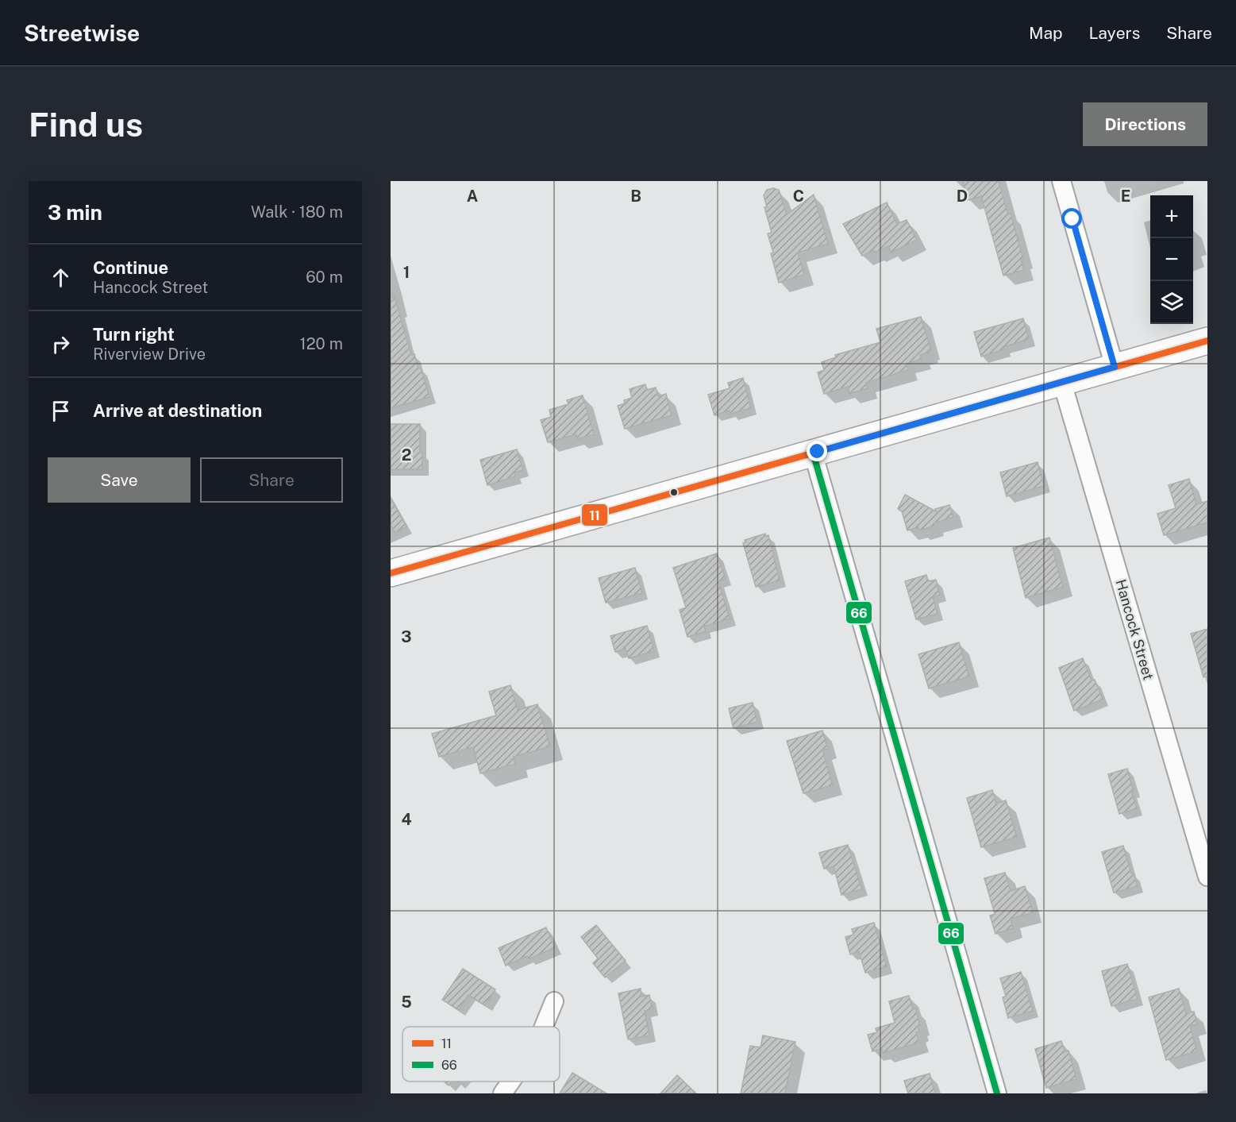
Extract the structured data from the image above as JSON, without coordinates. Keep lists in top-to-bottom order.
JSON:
{
  "streets": {
    "street": ["Hancock Street"]
  },
  "lines": ["transit line 11", "transit line 66"],
  "legend": ["11", "66"],
  "page": {
    "header": "Streetwise",
    "nav": ["Map", "Layers", "Share"],
    "buttons": [
      "Directions",
      ["Save", "Share"]
    ],
    "title": "Find us",
    "heading": ["3 min", "Walk · 180 m"],
    "map_buttons": ["+", "−"],
    "list": [
      ["Continue", "Hancock Street", "60 m"],
      ["Turn right", "Riverview Drive", "120 m"],
      "Arrive at destination"
    ]
  },
  "grid": {
    "columns": [
      "A",
      "B",
      "C",
      "D",
      "E"
    ],
    "rows": [
      "1",
      "2",
      "3",
      "4",
      "5"
    ]
  }
}
